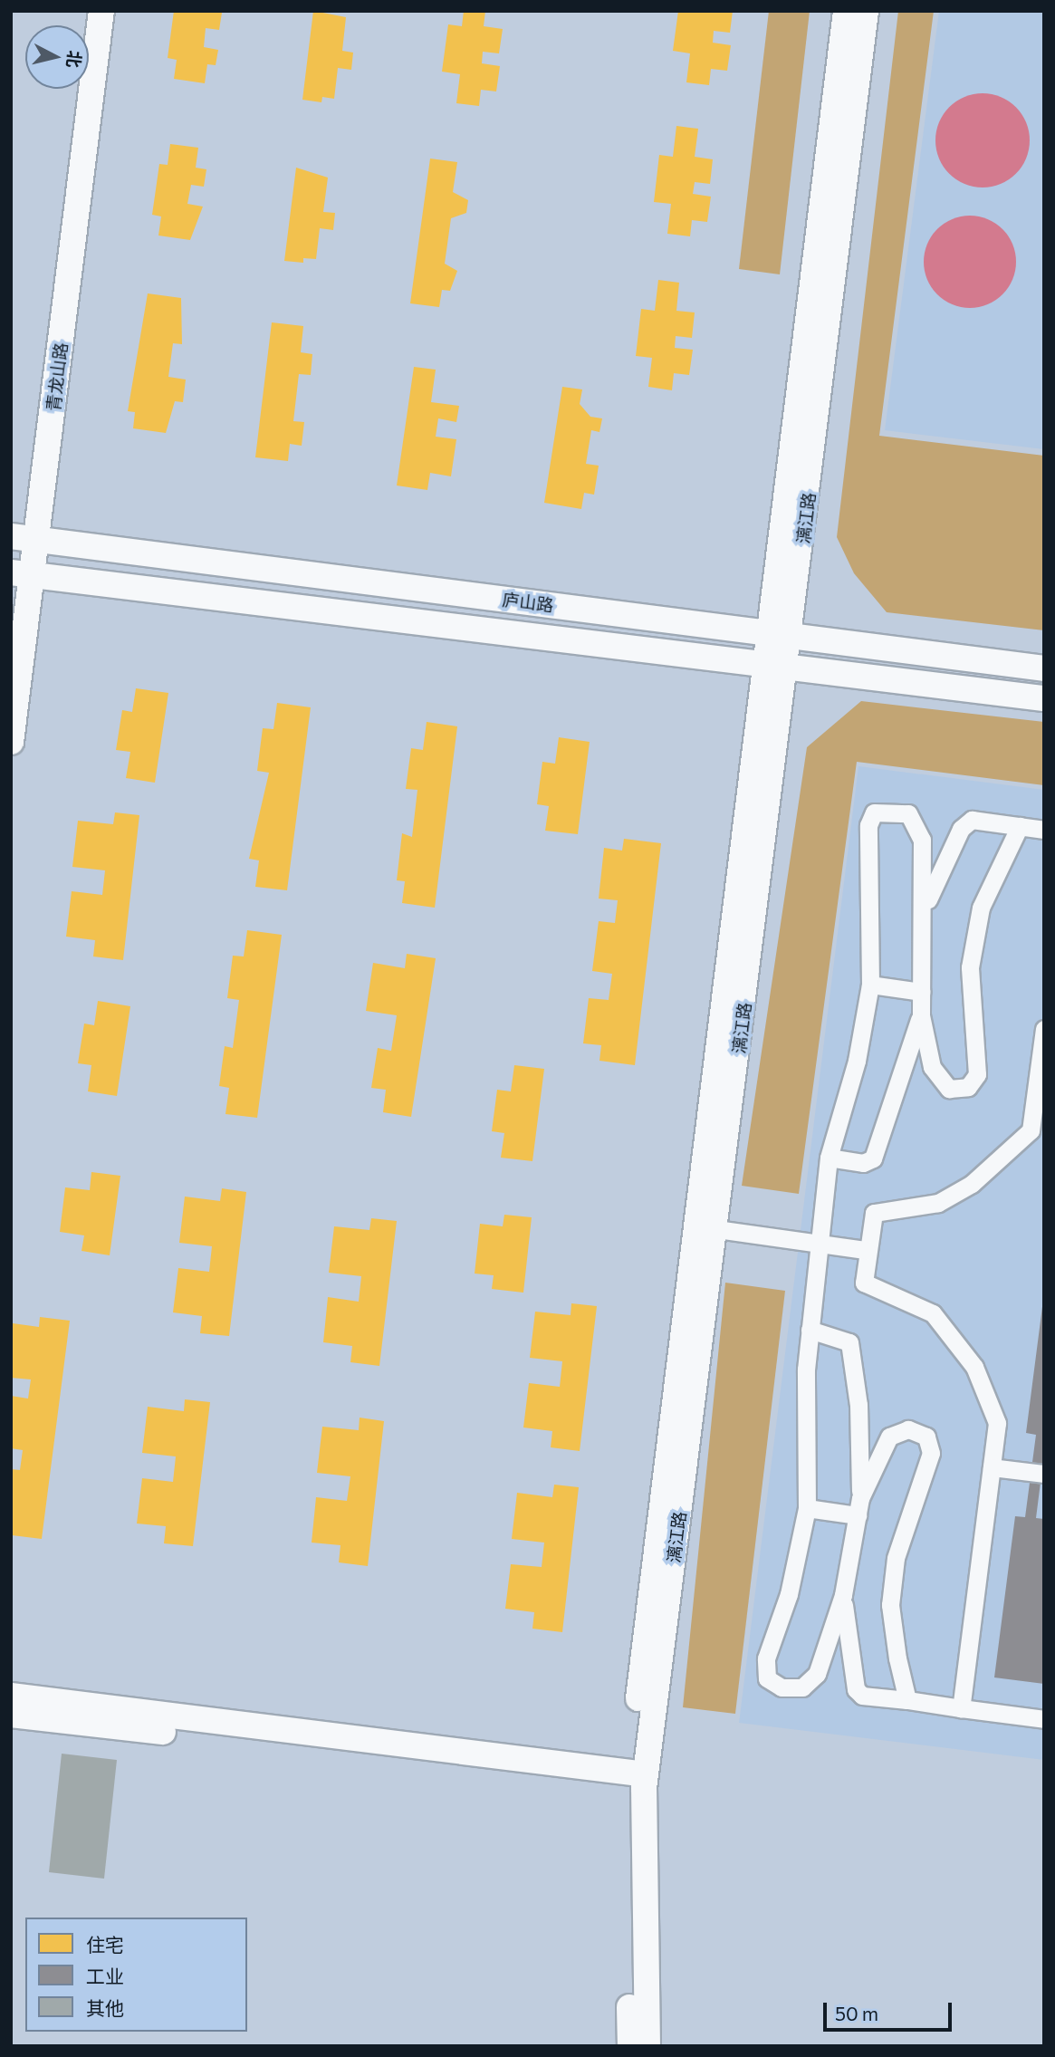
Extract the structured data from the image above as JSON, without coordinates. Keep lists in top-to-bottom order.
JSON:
{
  "streets": {
    "street": ["青龙山路", "漓江路", "庐山路"]
  },
  "crossings": [
    ["青龙山路", "庐山路"],
    ["漓江路", "庐山路"]
  ],
  "legend": ["住宅", "工业", "其他"],
  "scale_bar": "50 m",
  "north": "right"
}
